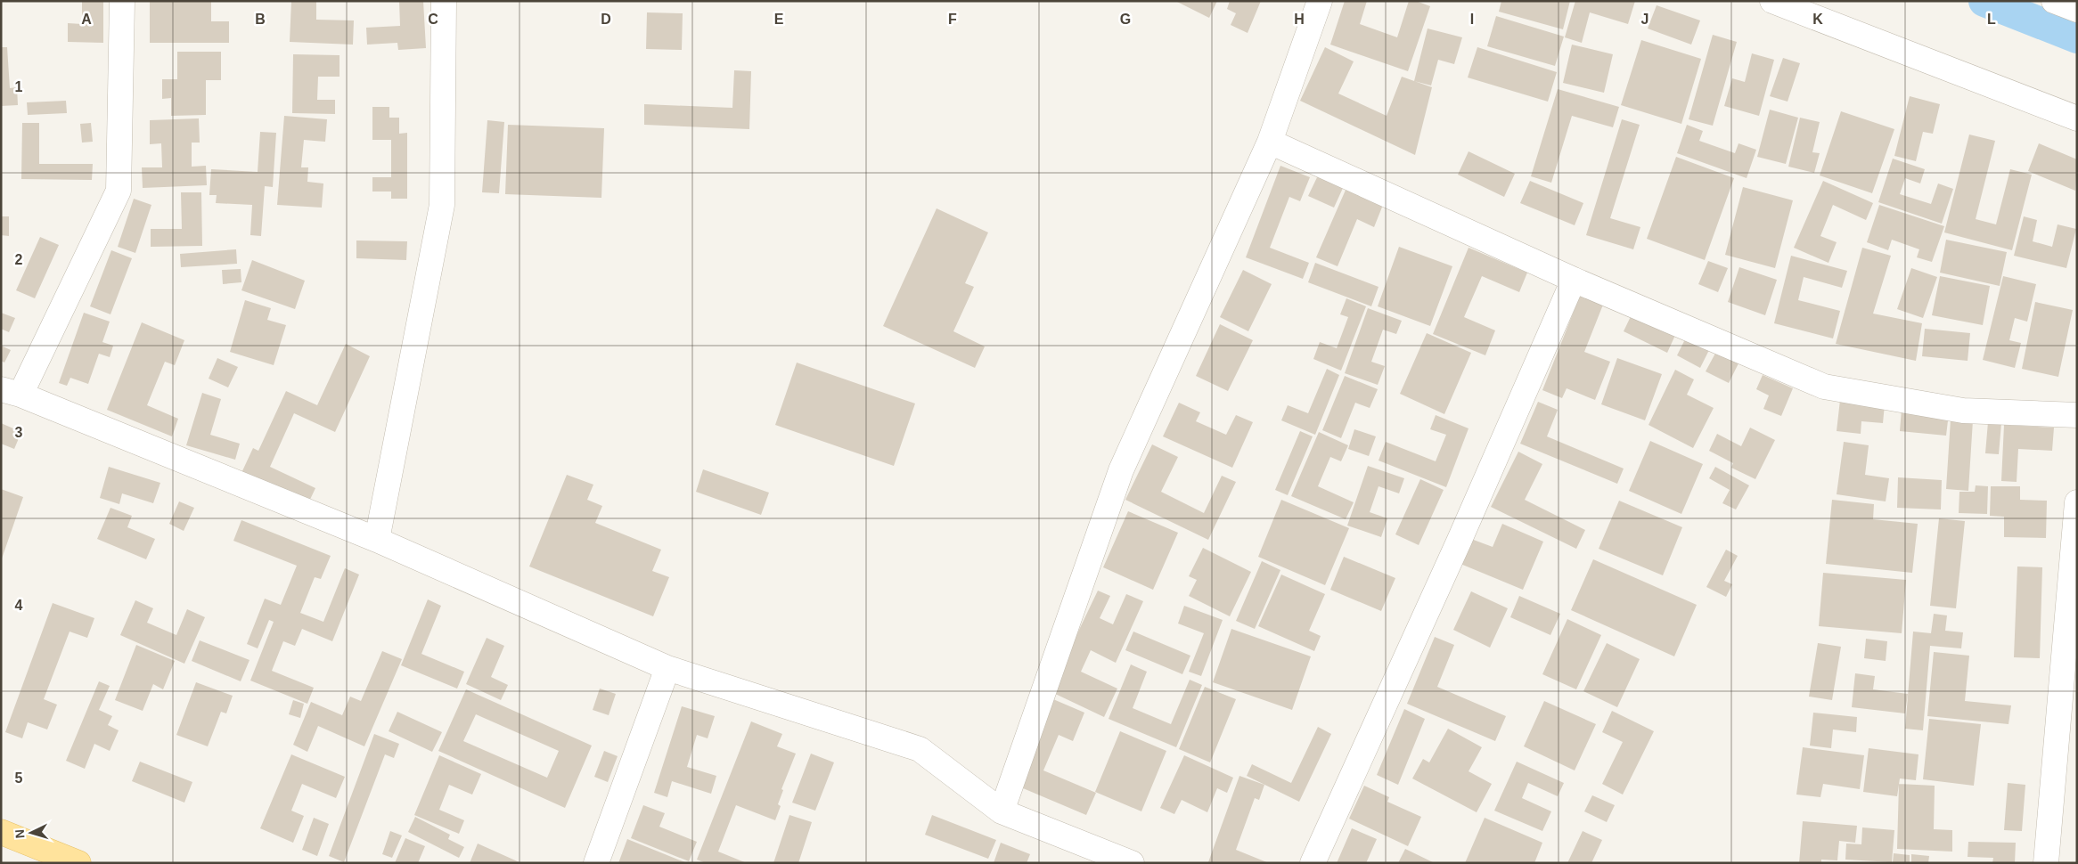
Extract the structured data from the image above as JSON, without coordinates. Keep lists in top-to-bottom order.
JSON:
{
  "north": "left",
  "grid": {
    "columns": [
      "A",
      "B",
      "C",
      "D",
      "E",
      "F",
      "G",
      "H",
      "I",
      "J",
      "K",
      "L"
    ],
    "rows": [
      "1",
      "2",
      "3",
      "4",
      "5"
    ]
  }
}
